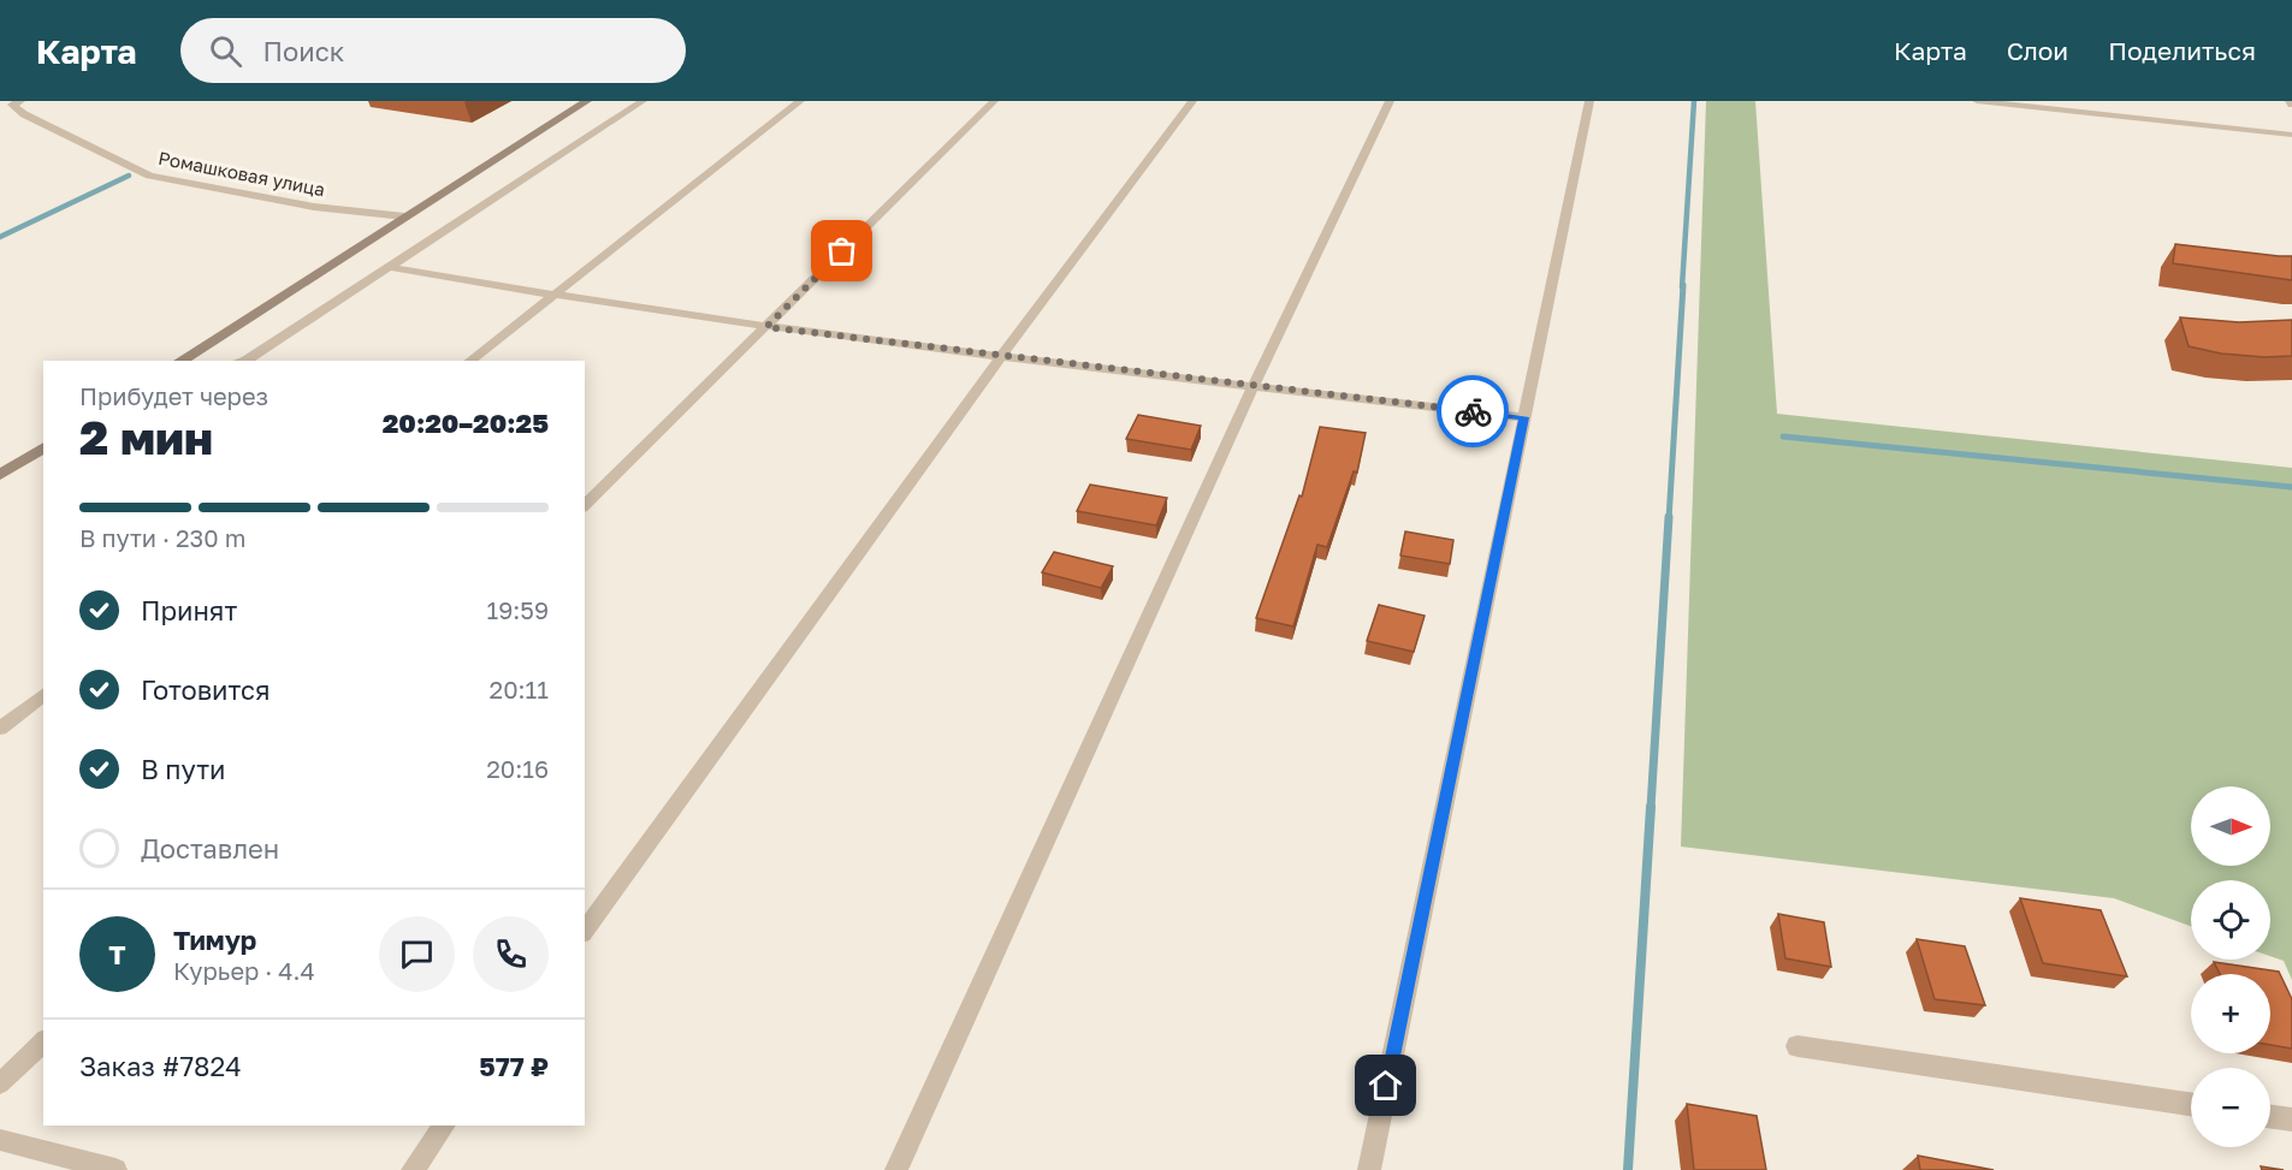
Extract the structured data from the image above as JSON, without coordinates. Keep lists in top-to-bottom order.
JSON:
{
  "streets": {
    "street": ["Ромашковая улица"]
  },
  "north": "right",
  "page": {
    "header": "Карта",
    "search": "Поиск",
    "nav": ["Карта", "Слои", "Поделиться"],
    "heading": ["2 мин", "Прибудет через", "20:20–20:25"],
    "panel": [
      "Тимур",
      "Курьер · 4.4",
      "Заказ #7824",
      "577 ₽"
    ],
    "bar": "В пути · 230 m",
    "list": [
      ["Принят", "19:59"],
      ["Готовится", "20:11"],
      ["В пути", "20:16"],
      "Доставлен"
    ],
    "map_buttons": ["+", "−"],
    "round": "Т"
  }
}
